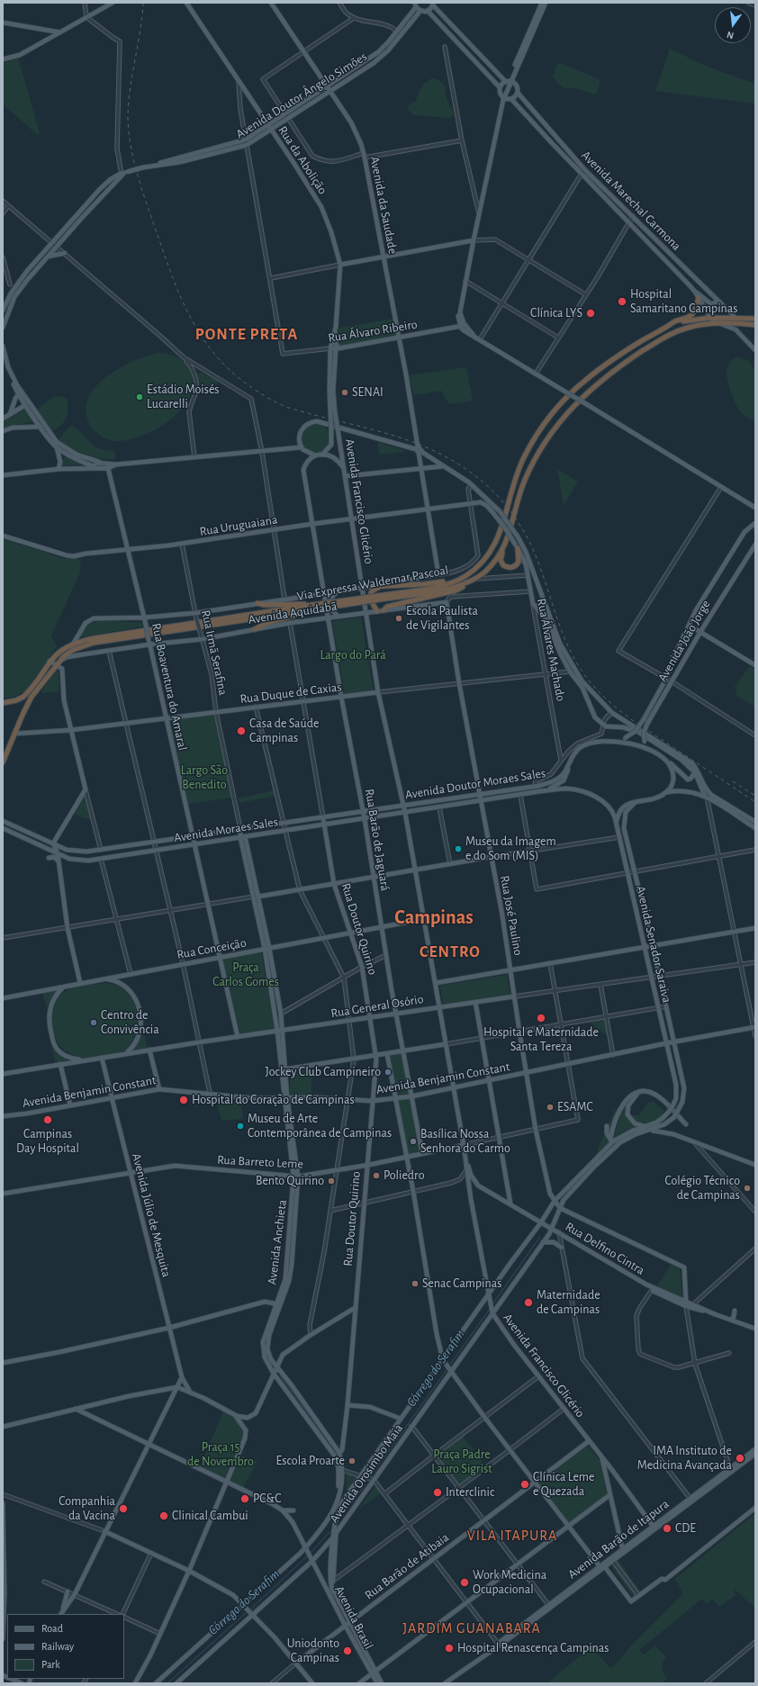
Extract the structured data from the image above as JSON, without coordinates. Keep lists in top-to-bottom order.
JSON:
{
  "streets": {
    "highway": ["Via Expressa Waldemar Pascoal"],
    "main road": [
      "Avenida Doutor Ângelo Simões",
      "Rua da Abolição",
      "Avenida Marechal Carmona",
      "Avenida da Saudade",
      "Rua Álvaro Ribeiro",
      "Avenida Francisco Glicério",
      "Rua Uruguaiana",
      "Avenida Aquidabã",
      "Avenida João Jorge",
      "Rua Álvares Machado",
      "Rua Boaventura do Amaral",
      "Rua Duque de Caxias",
      "Avenida Doutor Moraes Sales",
      "Avenida Moraes Sales",
      "Rua Barão de Jaguará",
      "Rua José Paulino",
      "Rua Doutor Quirino",
      "Avenida Senador Saraiva",
      "Rua Conceição",
      "Rua General Osório",
      "Avenida Benjamin Constant",
      "Rua Barreto Leme",
      "Avenida Júlio de Mesquita",
      "Avenida Anchieta",
      "Rua Delfino Cintra",
      "Avenida Orosimbo Maia",
      "Avenida Barão de Itapura",
      "Rua Barão de Atibaia",
      "Avenida Brasil"
    ],
    "street": ["Rua Irmã Serafina"]
  },
  "crossings": [
    ["Avenida Doutor Ângelo Simões", "Rua da Abolição"],
    ["Avenida Doutor Ângelo Simões", "Avenida da Saudade"],
    ["Rua da Abolição", "Rua Álvaro Ribeiro"],
    ["Rua da Abolição", "Avenida Francisco Glicério"],
    ["Avenida Marechal Carmona", "Via Expressa Waldemar Pascoal"],
    ["Avenida da Saudade", "Rua Álvaro Ribeiro"],
    ["Avenida Francisco Glicério", "Rua Uruguaiana"],
    ["Avenida Francisco Glicério", "Avenida Aquidabã"],
    ["Avenida Francisco Glicério", "Rua Duque de Caxias"],
    ["Avenida Francisco Glicério", "Avenida Doutor Moraes Sales"],
    ["Avenida Francisco Glicério", "Avenida Moraes Sales"],
    ["Avenida Francisco Glicério", "Rua Conceição"],
    ["Avenida Francisco Glicério", "Rua General Osório"],
    ["Avenida Francisco Glicério", "Avenida Benjamin Constant"],
    ["Avenida Francisco Glicério", "Rua Barreto Leme"],
    ["Avenida Francisco Glicério", "Rua Delfino Cintra"],
    ["Avenida Francisco Glicério", "Avenida Orosimbo Maia"],
    ["Avenida Francisco Glicério", "Avenida Barão de Itapura"],
    ["Avenida Francisco Glicério", "Rua Barão de Atibaia"],
    ["Rua Uruguaiana", "Avenida Aquidabã"],
    ["Rua Uruguaiana", "Rua Álvares Machado"],
    ["Rua Uruguaiana", "Rua Irmã Serafina"],
    ["Rua Uruguaiana", "Rua Boaventura do Amaral"],
    ["Rua Uruguaiana", "Rua Barão de Jaguará"],
    ["Via Expressa Waldemar Pascoal", "Avenida Aquidabã"],
    ["Via Expressa Waldemar Pascoal", "Rua Duque de Caxias"],
    ["Avenida Aquidabã", "Rua Álvares Machado"],
    ["Avenida Aquidabã", "Rua Irmã Serafina"],
    ["Avenida Aquidabã", "Rua Boaventura do Amaral"],
    ["Avenida Aquidabã", "Rua Barão de Jaguará"],
    ["Avenida Aquidabã", "Rua José Paulino"],
    ["Avenida Aquidabã", "Rua Doutor Quirino"],
    ["Avenida João Jorge", "Avenida Doutor Moraes Sales"],
    ["Rua Álvares Machado", "Rua Duque de Caxias"],
    ["Rua Irmã Serafina", "Rua Duque de Caxias"],
    ["Rua Irmã Serafina", "Avenida Moraes Sales"],
    ["Rua Boaventura do Amaral", "Rua Duque de Caxias"],
    ["Rua Boaventura do Amaral", "Avenida Moraes Sales"],
    ["Rua Boaventura do Amaral", "Rua Conceição"],
    ["Rua Boaventura do Amaral", "Rua General Osório"],
    ["Rua Duque de Caxias", "Rua Barão de Jaguará"],
    ["Rua Duque de Caxias", "Rua José Paulino"],
    ["Rua Duque de Caxias", "Rua Doutor Quirino"],
    ["Avenida Doutor Moraes Sales", "Avenida Moraes Sales"],
    ["Avenida Doutor Moraes Sales", "Rua Barão de Jaguará"],
    ["Avenida Doutor Moraes Sales", "Rua José Paulino"],
    ["Avenida Doutor Moraes Sales", "Avenida Senador Saraiva"],
    ["Avenida Moraes Sales", "Rua Barão de Jaguará"],
    ["Avenida Moraes Sales", "Rua Doutor Quirino"],
    ["Rua Barão de Jaguará", "Rua Conceição"],
    ["Rua Barão de Jaguará", "Rua General Osório"],
    ["Rua Barão de Jaguará", "Avenida Benjamin Constant"],
    ["Rua Barão de Jaguará", "Rua Barreto Leme"],
    ["Rua José Paulino", "Rua General Osório"],
    ["Rua José Paulino", "Avenida Benjamin Constant"],
    ["Rua José Paulino", "Rua Barreto Leme"],
    ["Rua José Paulino", "Avenida Orosimbo Maia"],
    ["Rua Doutor Quirino", "Rua Conceição"],
    ["Rua Doutor Quirino", "Rua General Osório"],
    ["Rua Doutor Quirino", "Avenida Benjamin Constant"],
    ["Rua Doutor Quirino", "Rua Barreto Leme"],
    ["Rua Doutor Quirino", "Avenida Anchieta"],
    ["Avenida Senador Saraiva", "Rua General Osório"],
    ["Avenida Senador Saraiva", "Avenida Benjamin Constant"],
    ["Avenida Senador Saraiva", "Avenida Orosimbo Maia"],
    ["Rua Conceição", "Rua General Osório"],
    ["Rua Conceição", "Avenida Júlio de Mesquita"],
    ["Rua General Osório", "Avenida Júlio de Mesquita"],
    ["Rua General Osório", "Avenida Anchieta"],
    ["Avenida Benjamin Constant", "Rua Barreto Leme"],
    ["Avenida Benjamin Constant", "Avenida Júlio de Mesquita"],
    ["Avenida Benjamin Constant", "Avenida Anchieta"],
    ["Rua Barreto Leme", "Avenida Júlio de Mesquita"],
    ["Rua Barreto Leme", "Avenida Anchieta"],
    ["Avenida Anchieta", "Avenida Orosimbo Maia"],
    ["Rua Delfino Cintra", "Avenida Orosimbo Maia"],
    ["Avenida Orosimbo Maia", "Avenida Brasil"],
    ["Rua Barão de Atibaia", "Avenida Brasil"]
  ],
  "districts": [
    "PONTE PRETA",
    "Campinas",
    "CENTRO",
    "VILA ITAPURA",
    "JARDIM GUANABARA"
  ],
  "water": ["Córrego do Serafim"],
  "parks": [
    "Largo do Pará",
    "Largo São Benedito",
    "Praça Carlos Gomes",
    "Praça 15 de Novembro",
    "Praça Padre Lauro Sigrist"
  ],
  "places": [
    "Hospital Samaritano Campinas",
    "Clínica LYS",
    "SENAI",
    "Estádio Moisés Lucarelli",
    "Escola Paulista de Vigilantes",
    "Casa de Saúde Campinas",
    "Museu da Imagem e do Som (MIS)",
    "Hospital e Maternidade Santa Tereza",
    "Centro de Convivência",
    "Jockey Club Campineiro",
    "Hospital do Coração de Campinas",
    "ESAMC",
    "Campinas Day Hospital",
    "Museu de Arte Contemporânea de Campinas",
    "Basílica Nossa Senhora do Carmo",
    "Poliedro",
    "Bento Quirino",
    "Colégio Técnico de Campinas",
    "Senac Campinas",
    "Maternidade de Campinas",
    "IMA Instituto de Medicina Avançada",
    "Escola Proarte",
    "Clínica Leme e Quezada",
    "Interclinic",
    "PC&C",
    "Companhia da Vacina",
    "Clinical Cambui",
    "CDE",
    "Work Medicina Ocupacional",
    "Hospital Renascença Campinas",
    "Uniodonto Campinas"
  ],
  "legend": ["Road", "Railway", "Park"],
  "north": "bottom"
}
